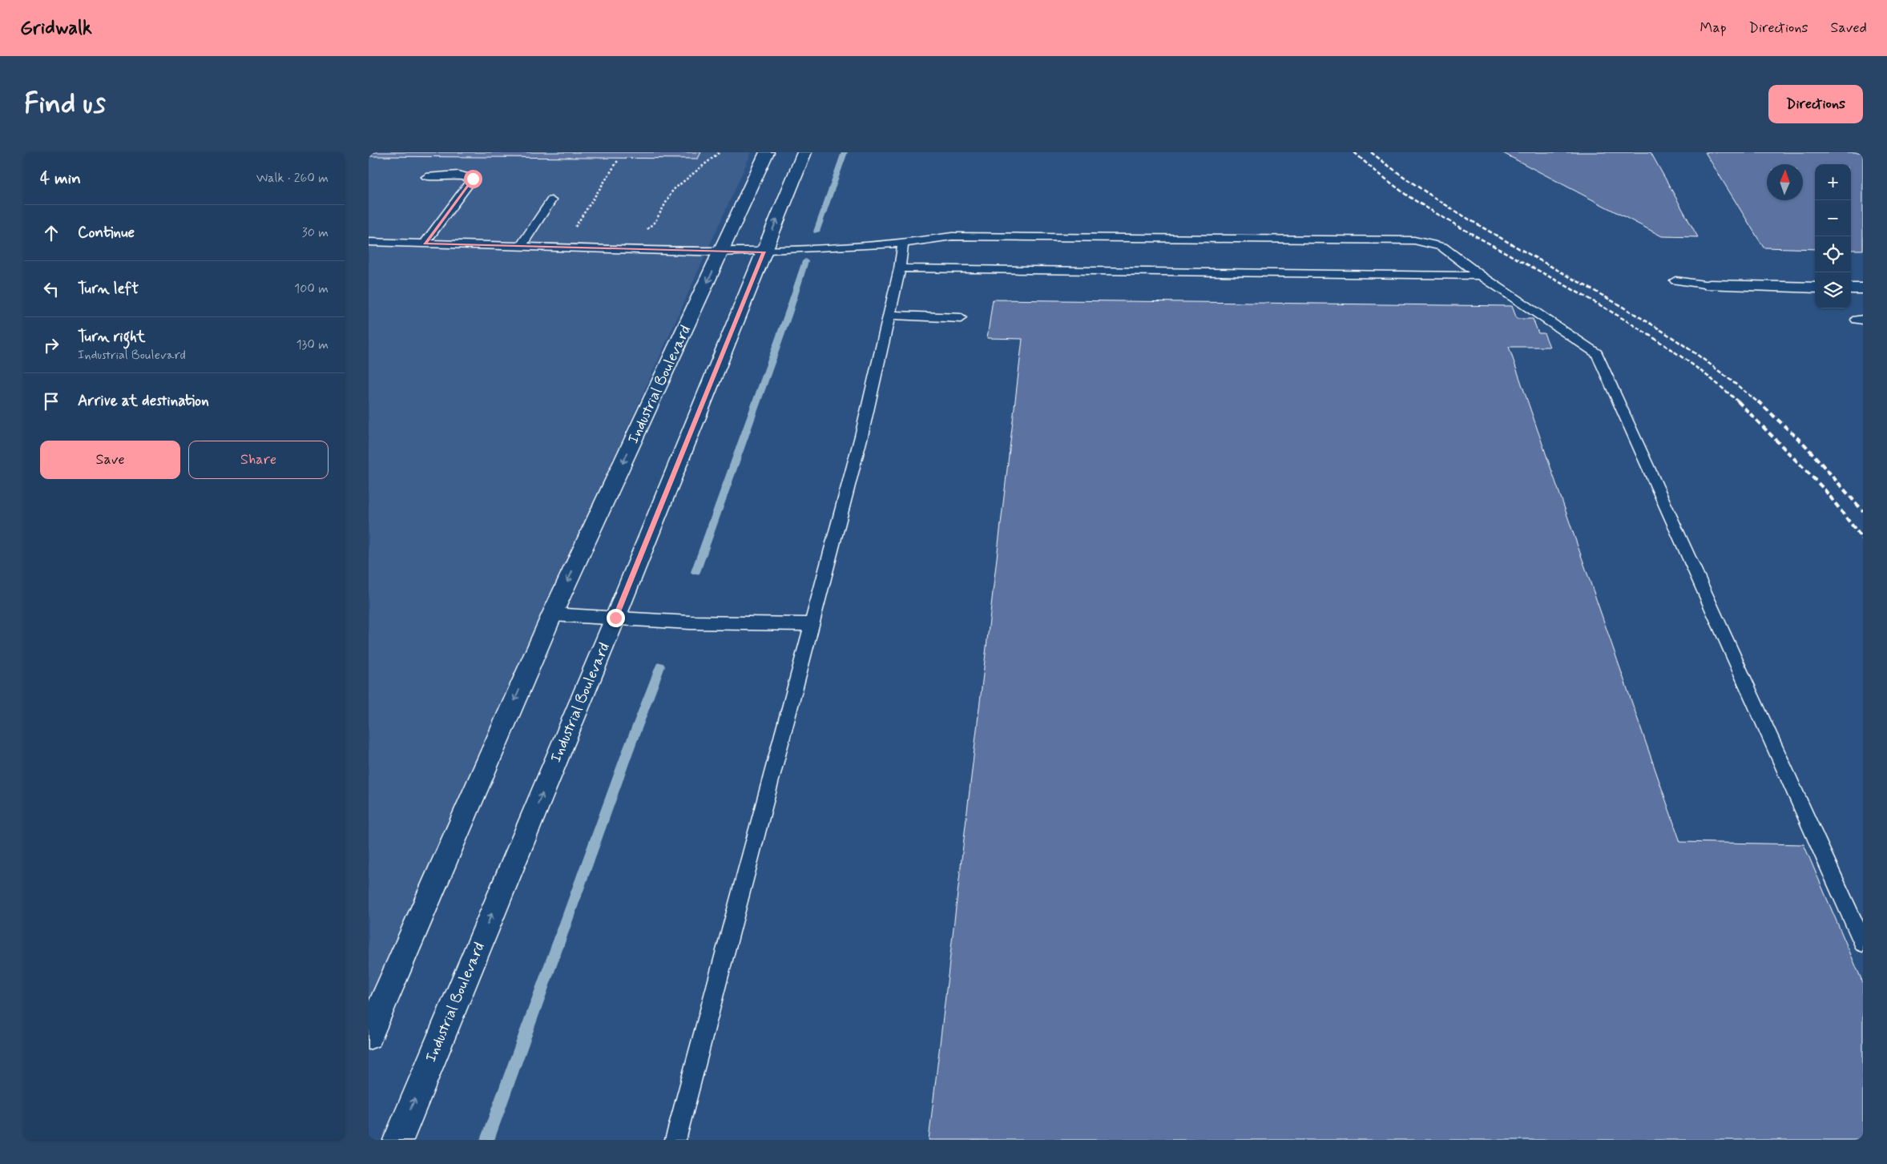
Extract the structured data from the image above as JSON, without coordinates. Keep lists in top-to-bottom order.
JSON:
{
  "streets": {
    "street": ["Industrial Boulevard"]
  },
  "north": "top",
  "page": {
    "header": "Gridwalk",
    "nav": ["Map", "Directions", "Saved"],
    "buttons": [
      "Directions",
      ["Save", "Share"]
    ],
    "title": "Find us",
    "heading": ["4 min", "Walk · 260 m"],
    "map_buttons": ["+", "−"],
    "list": [
      ["Continue", "30 m"],
      ["Turn left", "100 m"],
      ["Turn right", "Industrial Boulevard", "130 m"],
      "Arrive at destination"
    ]
  }
}
